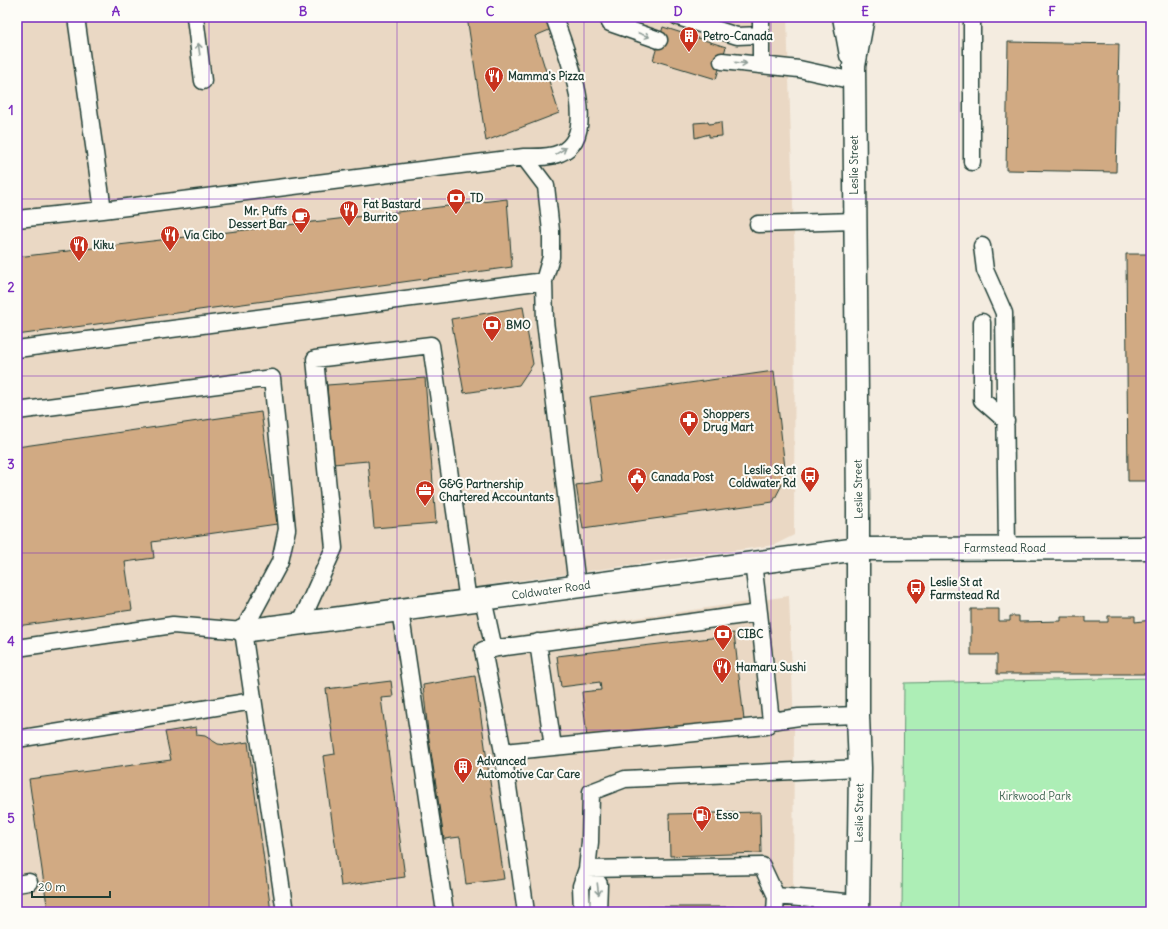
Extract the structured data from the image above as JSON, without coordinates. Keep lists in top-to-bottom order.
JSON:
{
  "streets": {
    "main road": ["Leslie Street", "Farmstead Road", "Coldwater Road"]
  },
  "crossings": [
    ["Leslie Street", "Farmstead Road"],
    ["Leslie Street", "Coldwater Road"],
    ["Farmstead Road", "Coldwater Road"]
  ],
  "parks": ["Kirkwood Park"],
  "places": {
    "building": ["Petro-Canada", "Advanced Automotive Car Care"],
    "restaurant": [
      "Mamma's Pizza",
      "Fat Bastard Burrito",
      "Via Cibo",
      "Kiku",
      "Hamaru Sushi"
    ],
    "bank": ["TD", "BMO", "CIBC"],
    "cafe": ["Mr. Puffs Dessert Bar"],
    "pharmacy": ["Shoppers Drug Mart"],
    "bus stop": ["Leslie St at Coldwater Rd", "Leslie St at Farmstead Rd"],
    "public building": ["Canada Post"],
    "office": ["G&G Partnership Chartered Accountants"],
    "fuel station": ["Esso"]
  },
  "scale_bar": "20 m",
  "grid": {
    "columns": [
      "A",
      "B",
      "C",
      "D",
      "E",
      "F"
    ],
    "rows": [
      "1",
      "2",
      "3",
      "4",
      "5"
    ]
  }
}
